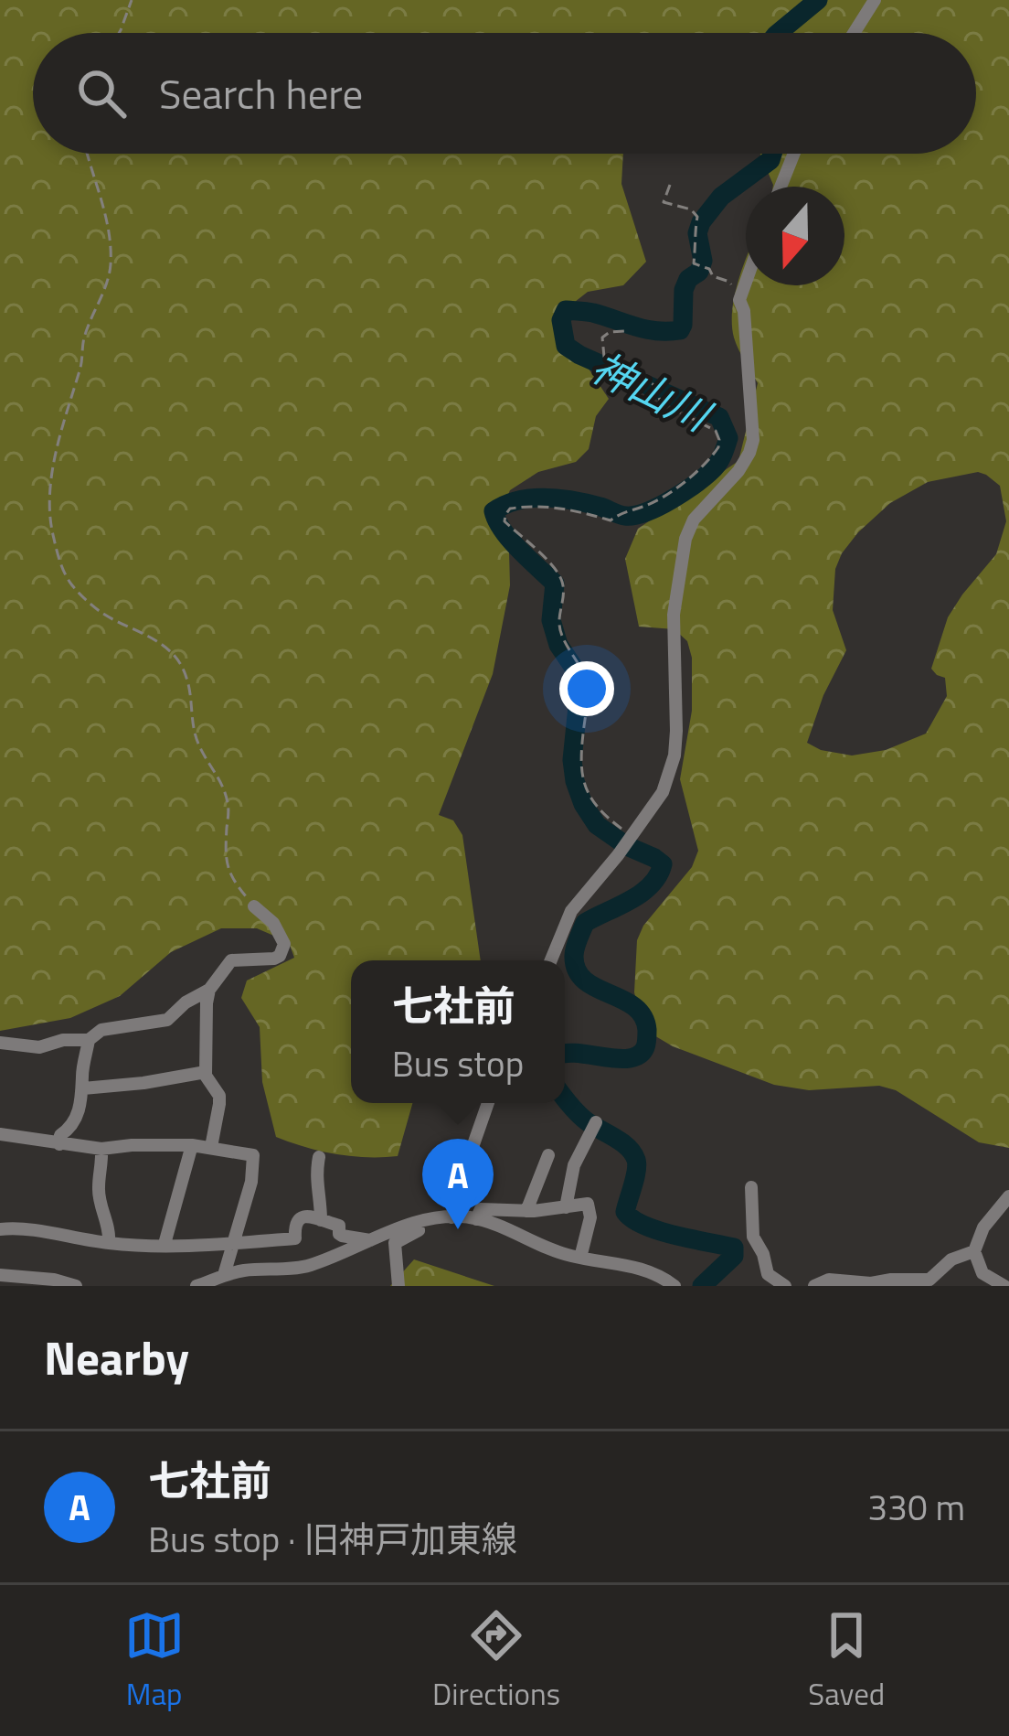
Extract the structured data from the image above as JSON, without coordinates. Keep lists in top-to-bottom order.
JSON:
{
  "water": ["神山川"],
  "north": "bottom",
  "page": {
    "search": "Search here",
    "popup": ["七社前", "Bus stop"],
    "pins": "A",
    "heading": "Nearby",
    "list": [
      {
        "mark": "A",
        "name": "七社前",
        "note": "Bus stop · 旧神戸加東線",
        "value": "330 m"
      }
    ],
    "nav": ["Map", "Directions", "Saved"]
  }
}
